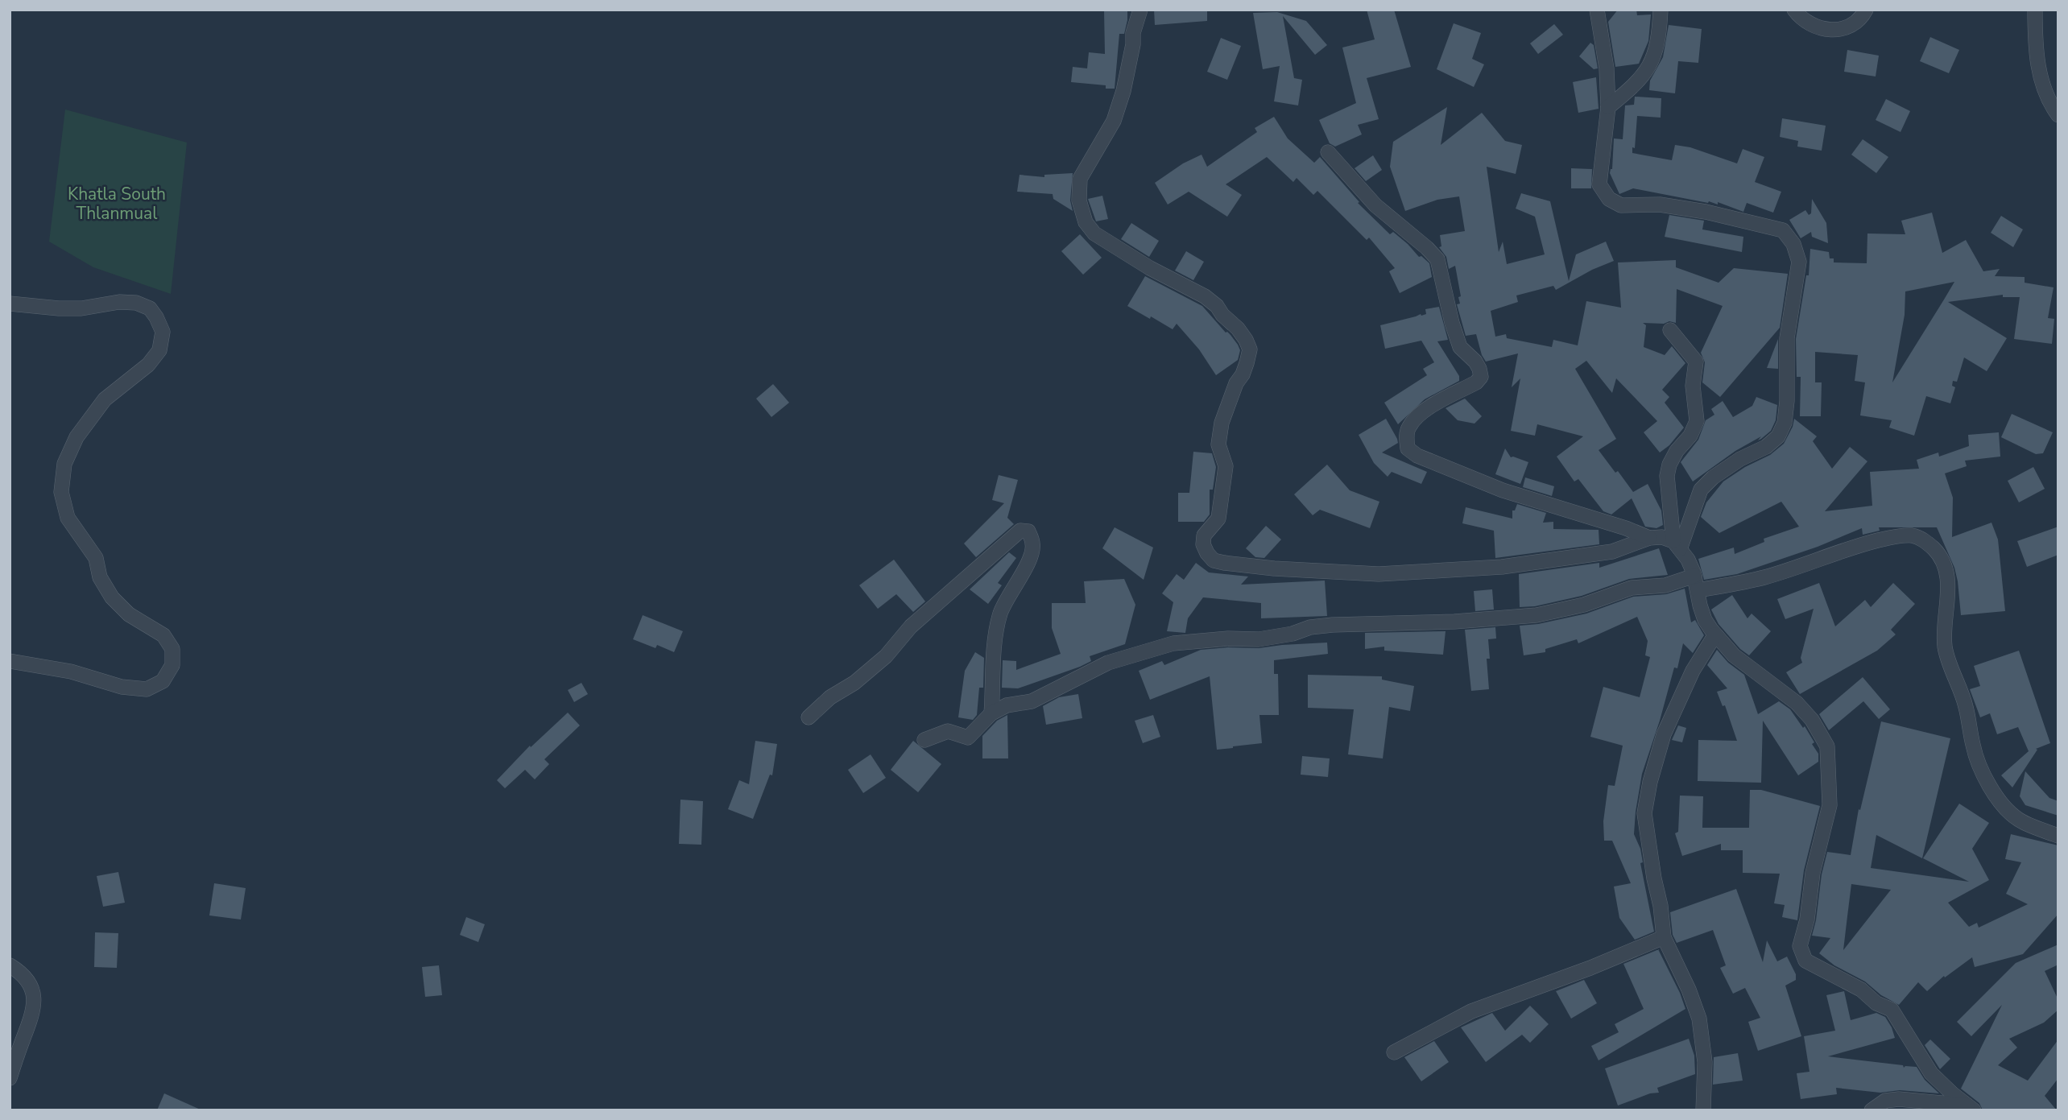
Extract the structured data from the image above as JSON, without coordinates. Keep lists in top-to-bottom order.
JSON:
{
  "parks": ["Khatla South Thlanmual"]
}
